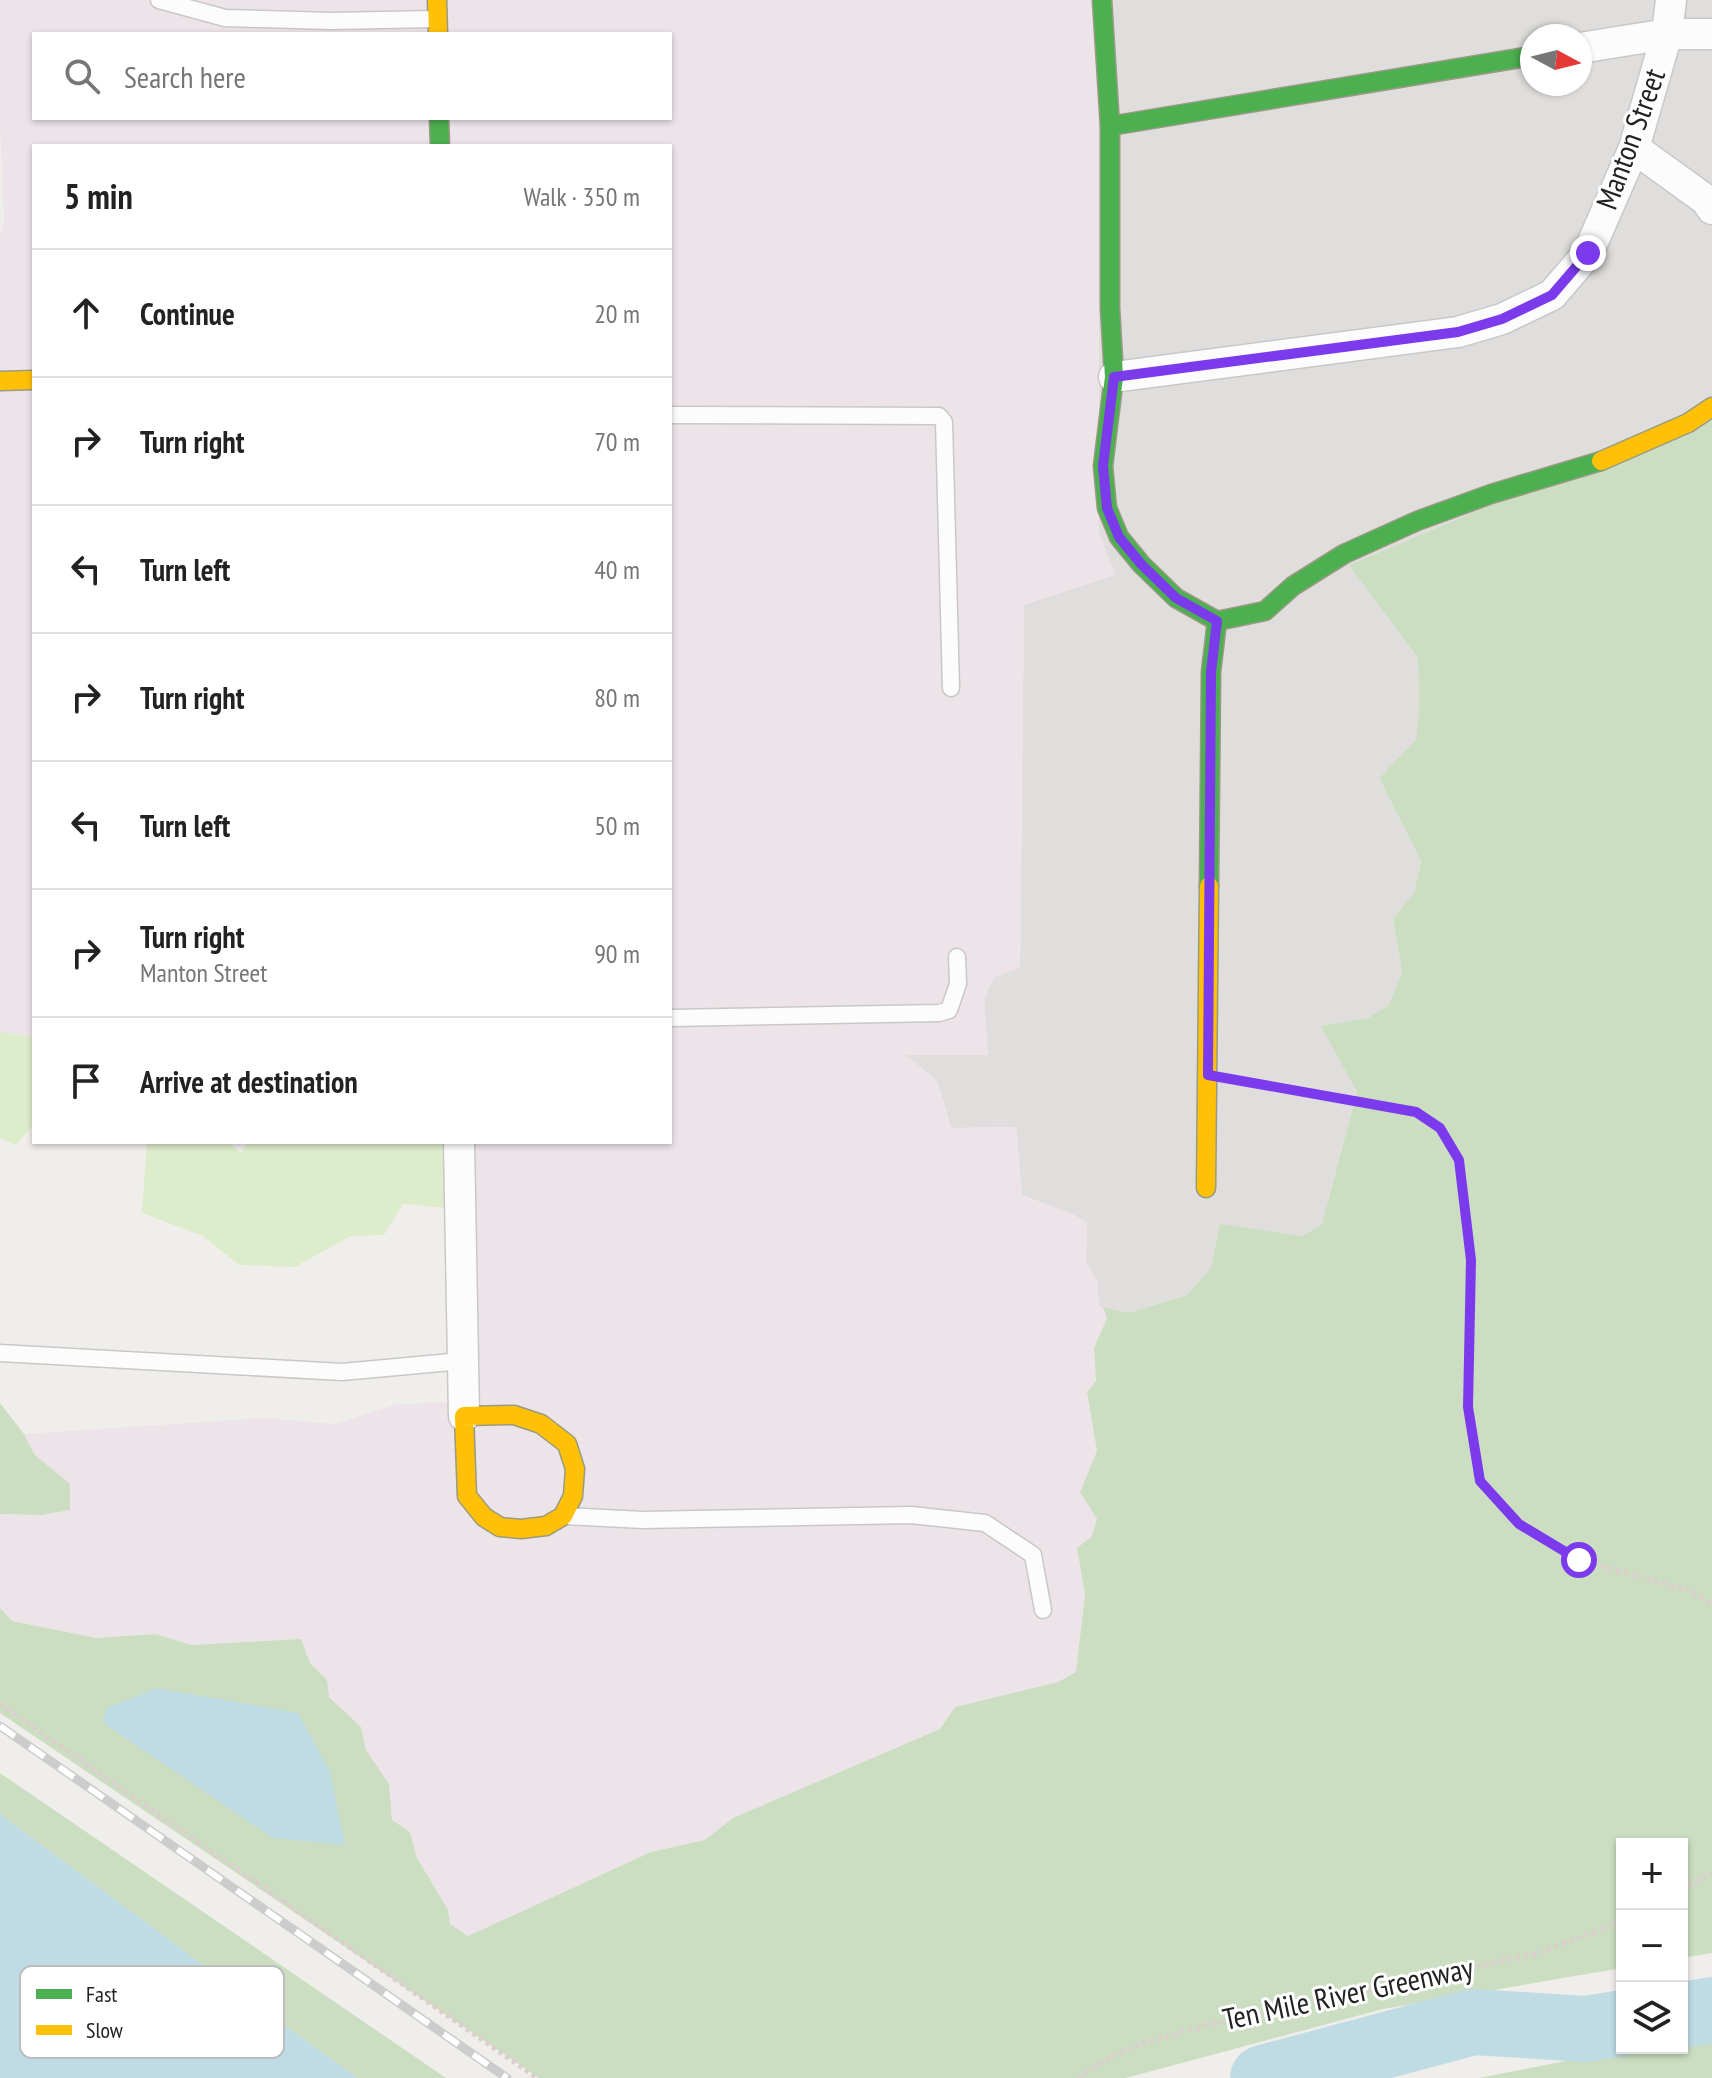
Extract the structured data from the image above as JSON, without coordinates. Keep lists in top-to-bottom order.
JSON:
{
  "streets": {
    "street": ["Manton Street"],
    "path": ["Ten Mile River Greenway"]
  },
  "legend": ["Fast", "Slow"],
  "north": "right",
  "page": {
    "search": "Search here",
    "heading": ["5 min", "Walk · 350 m"],
    "list": [
      ["Continue", "20 m"],
      ["Turn right", "70 m"],
      ["Turn left", "40 m"],
      ["Turn right", "80 m"],
      ["Turn left", "50 m"],
      ["Turn right", "Manton Street", "90 m"],
      "Arrive at destination"
    ],
    "map_buttons": ["+", "−"]
  }
}
